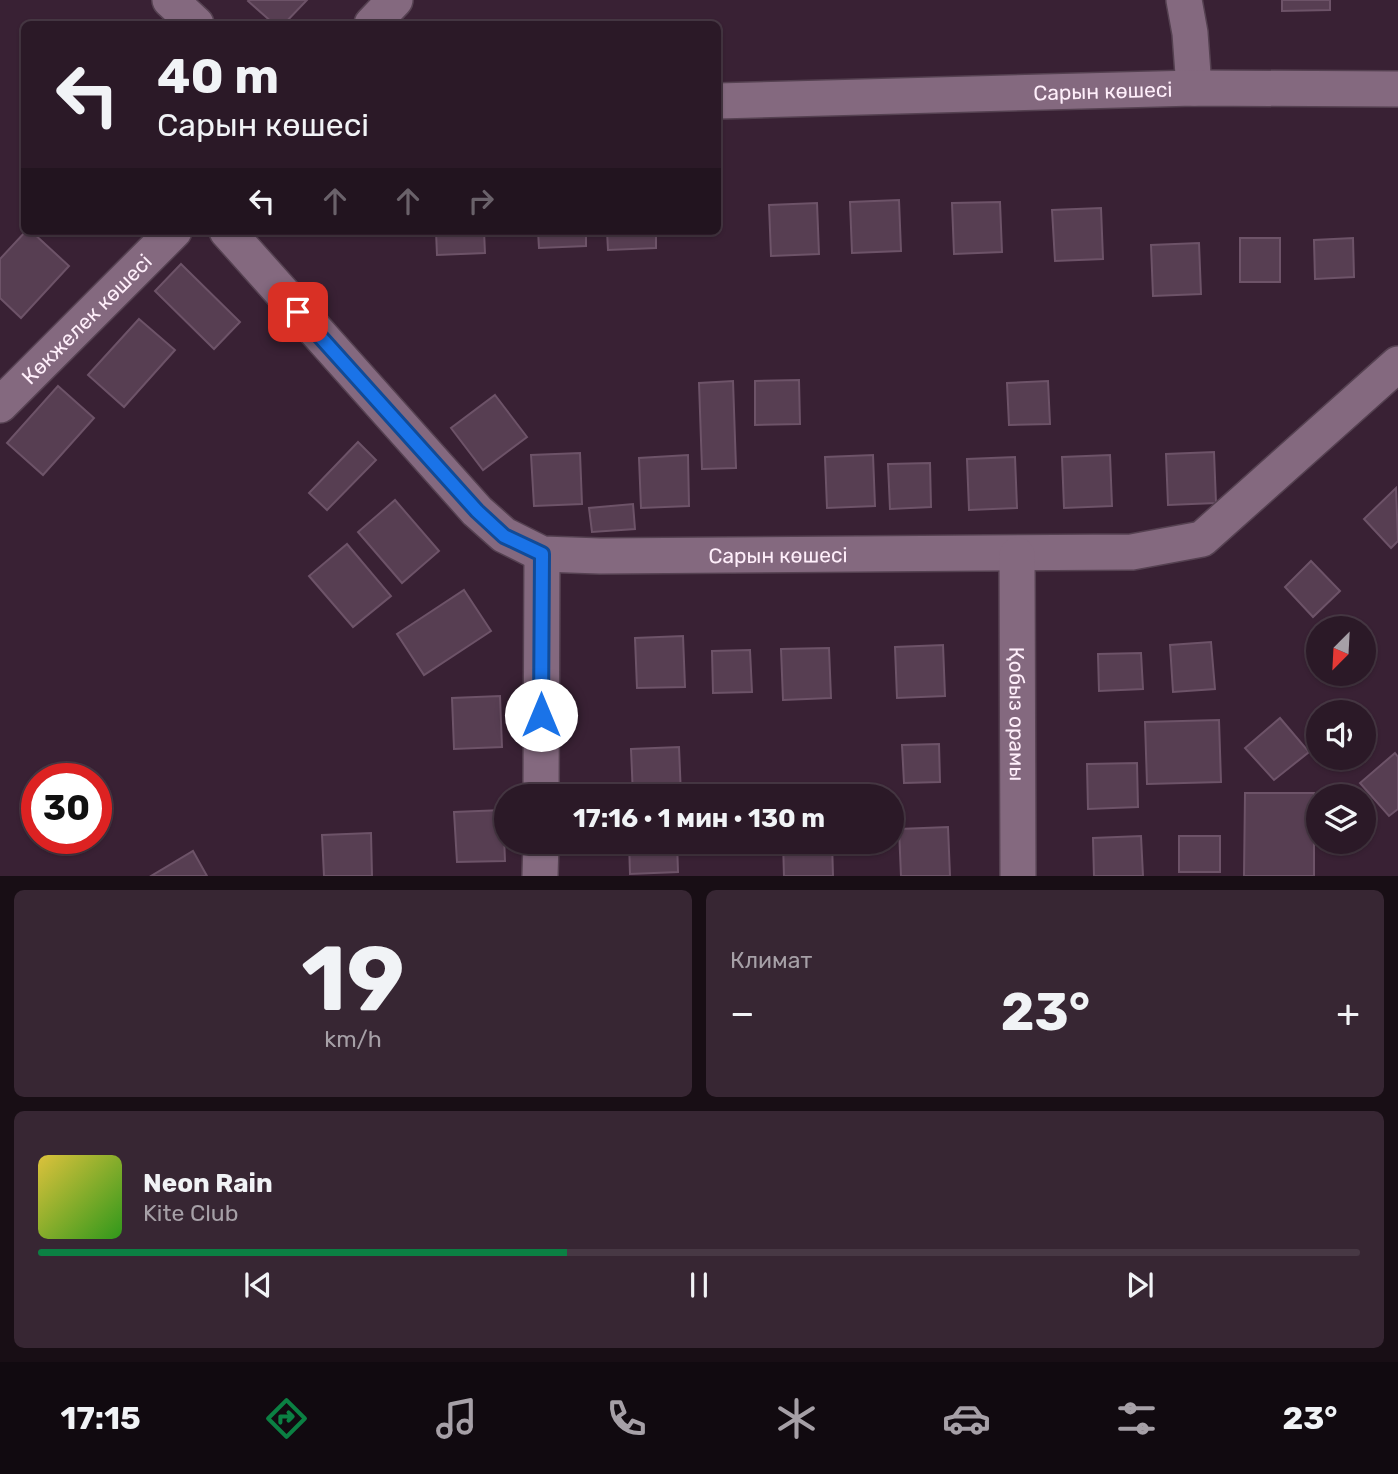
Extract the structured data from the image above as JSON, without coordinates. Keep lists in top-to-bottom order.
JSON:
{
  "streets": {
    "street": ["Сарын көшесі", "Көкжелек көшесі", "Қобыз орамы"]
  },
  "crossings": [
    ["Сарын көшесі", "Қобыз орамы"]
  ],
  "north": "bottom left",
  "page": {
    "turn": ["40 m", "Сарын көшесі"],
    "limit": "30",
    "trip": "17:16 · 1 мин · 130 m",
    "tile": [
      ["19", "km/h"],
      "Климат"
    ],
    "heat": ["−", "23°", "+"],
    "song": ["Neon Rain", "Kite Club"],
    "tabs": ["17:15", "23°"]
  }
}
